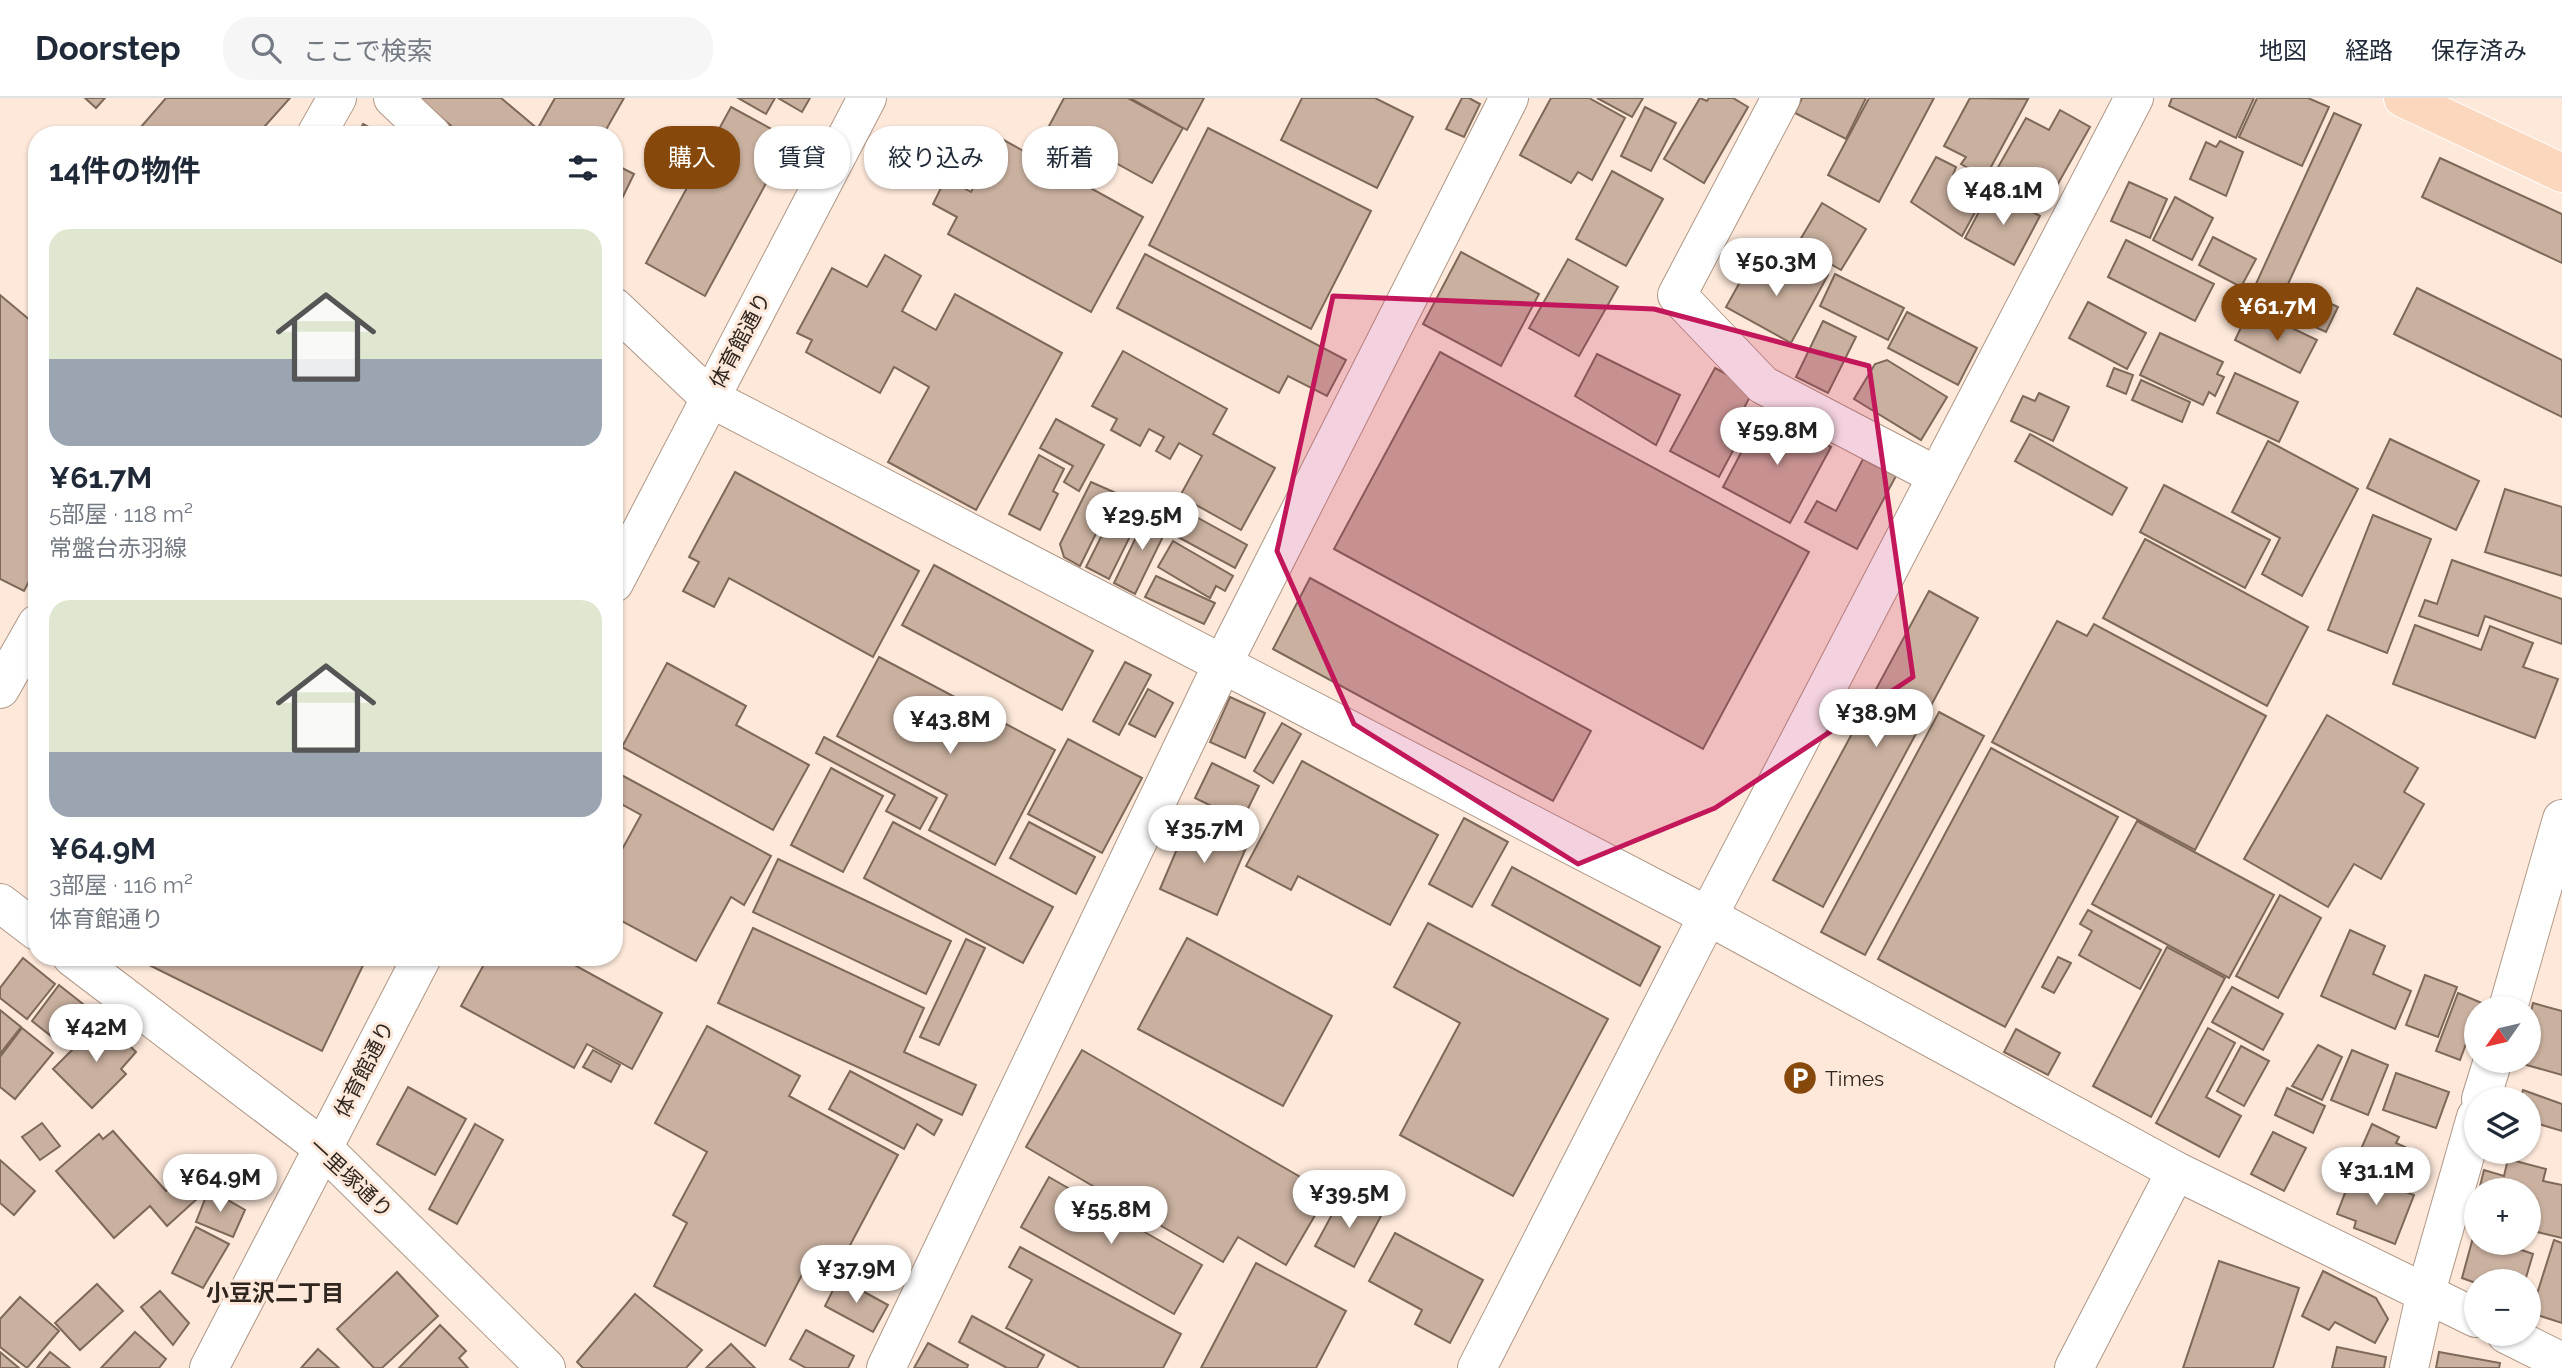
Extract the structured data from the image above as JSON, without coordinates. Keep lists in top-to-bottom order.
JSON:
{
  "streets": {
    "street": ["体育館通り", "一里塚通り"]
  },
  "crossings": [
    ["体育館通り", "一里塚通り"]
  ],
  "districts": ["小豆沢二丁目"],
  "places": {
    "parking": ["Times"]
  },
  "north": "bottom left",
  "page": {
    "header": "Doorstep",
    "search": "ここで検索",
    "nav": ["地図", "経路", "保存済み"],
    "chip": [
      "購入",
      "賃貸",
      "絞り込み",
      "新着"
    ],
    "heading": "14件の物件",
    "price": [
      "¥48.1M",
      "¥50.3M",
      "¥61.7M",
      "¥59.8M",
      "¥29.5M",
      "¥38.9M",
      "¥43.8M",
      "¥35.7M",
      "¥42M",
      "¥31.1M",
      "¥64.9M",
      "¥39.5M",
      "¥55.8M",
      "¥37.9M"
    ],
    "list": [
      {
        "name": "¥61.7M",
        "note": "5部屋 · 118 m² · 常盤台赤羽線"
      },
      {
        "name": "¥64.9M",
        "note": "3部屋 · 116 m² · 体育館通り"
      }
    ],
    "map_buttons": ["+", "−"]
  }
}
